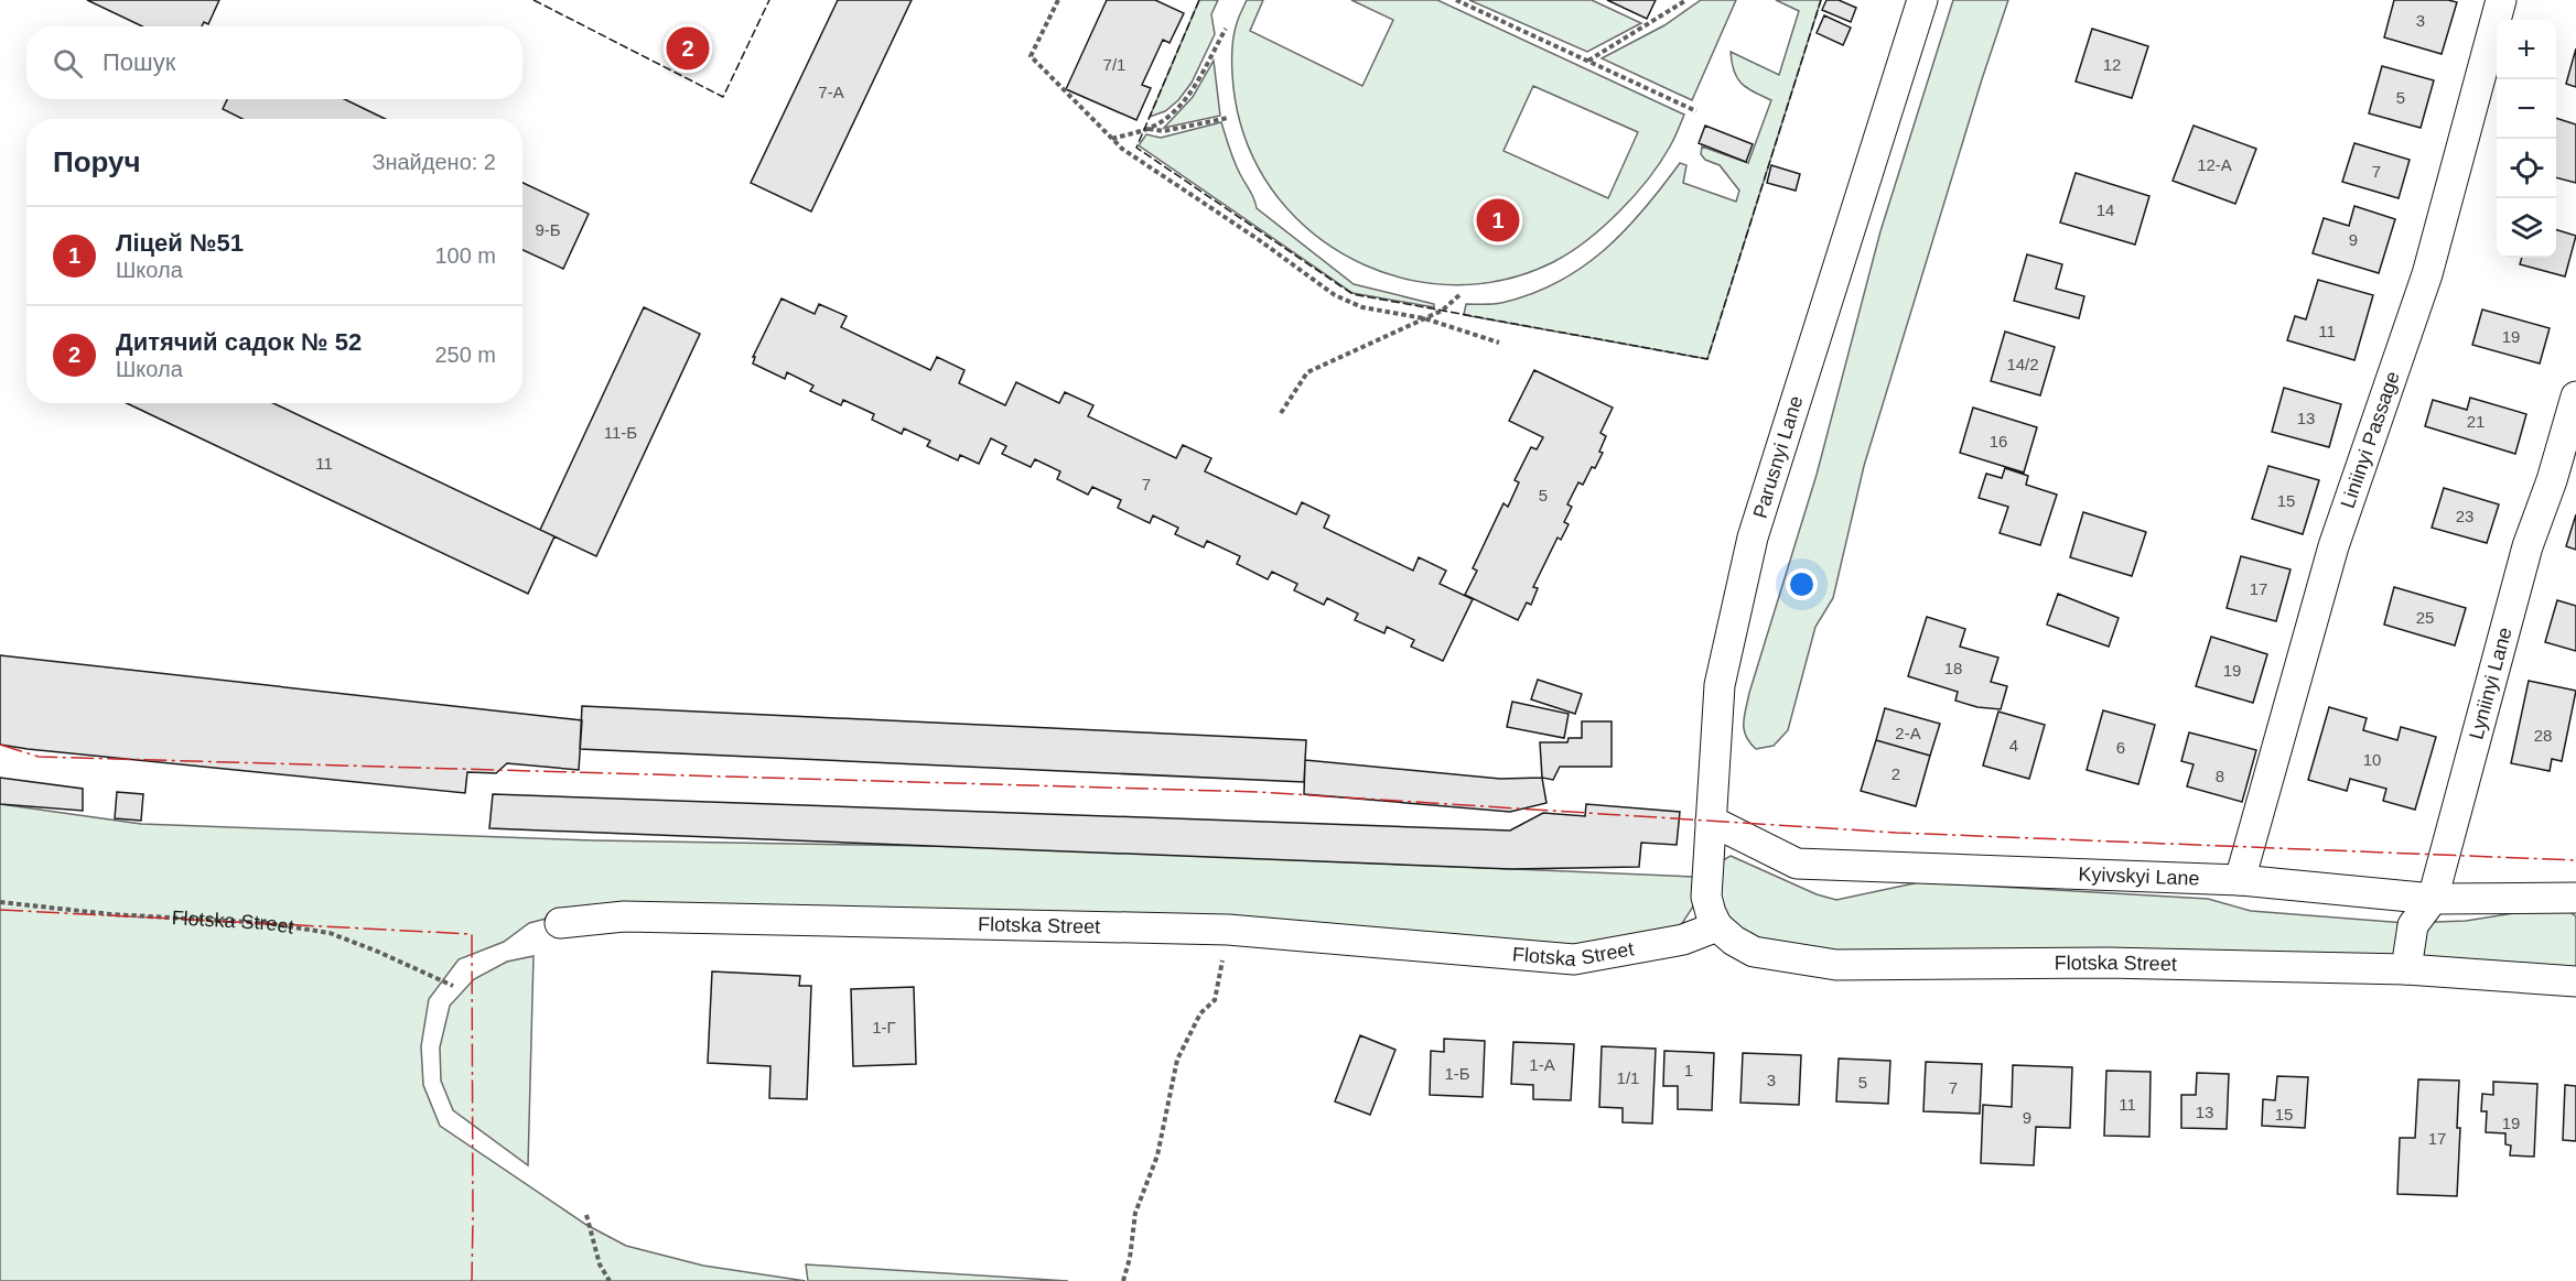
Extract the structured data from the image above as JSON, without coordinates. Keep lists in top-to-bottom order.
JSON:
{
  "streets": {
    "street": [
      "Liniinyi Passage",
      "Parusnyi Lane",
      "Lyniinyi Lane",
      "Kyivskyi Lane",
      "Flotska Street"
    ]
  },
  "crossings": [
    ["Liniinyi Passage", "Kyivskyi Lane"],
    ["Parusnyi Lane", "Kyivskyi Lane"],
    ["Parusnyi Lane", "Flotska Street"],
    ["Lyniinyi Lane", "Kyivskyi Lane"],
    ["Lyniinyi Lane", "Flotska Street"]
  ],
  "house_numbers": [
    "3",
    "7/1",
    "12",
    "7-А",
    "5",
    "12-А",
    "7",
    "14",
    "9-Б",
    "9",
    "11",
    "19",
    "14/2",
    "13",
    "21",
    "11-Б",
    "16",
    "11",
    "7",
    "5",
    "15",
    "23",
    "17",
    "25",
    "18",
    "19",
    "2-А",
    "28",
    "4",
    "6",
    "10",
    "2",
    "8",
    "1-Г",
    "1-А",
    "1",
    "1-Б",
    "1/1",
    "3",
    "5",
    "7",
    "11",
    "13",
    "15",
    "9",
    "19",
    "17"
  ],
  "page": {
    "map_buttons": ["+", "−"],
    "pins": ["2", "1"],
    "search": "Пошук",
    "heading": ["Поруч", "Знайдено: 2"],
    "list": [
      {
        "mark": "1",
        "name": "Ліцей №51",
        "note": "Школа",
        "value": "100 m"
      },
      {
        "mark": "2",
        "name": "Дитячий садок № 52",
        "note": "Школа",
        "value": "250 m"
      }
    ]
  }
}
